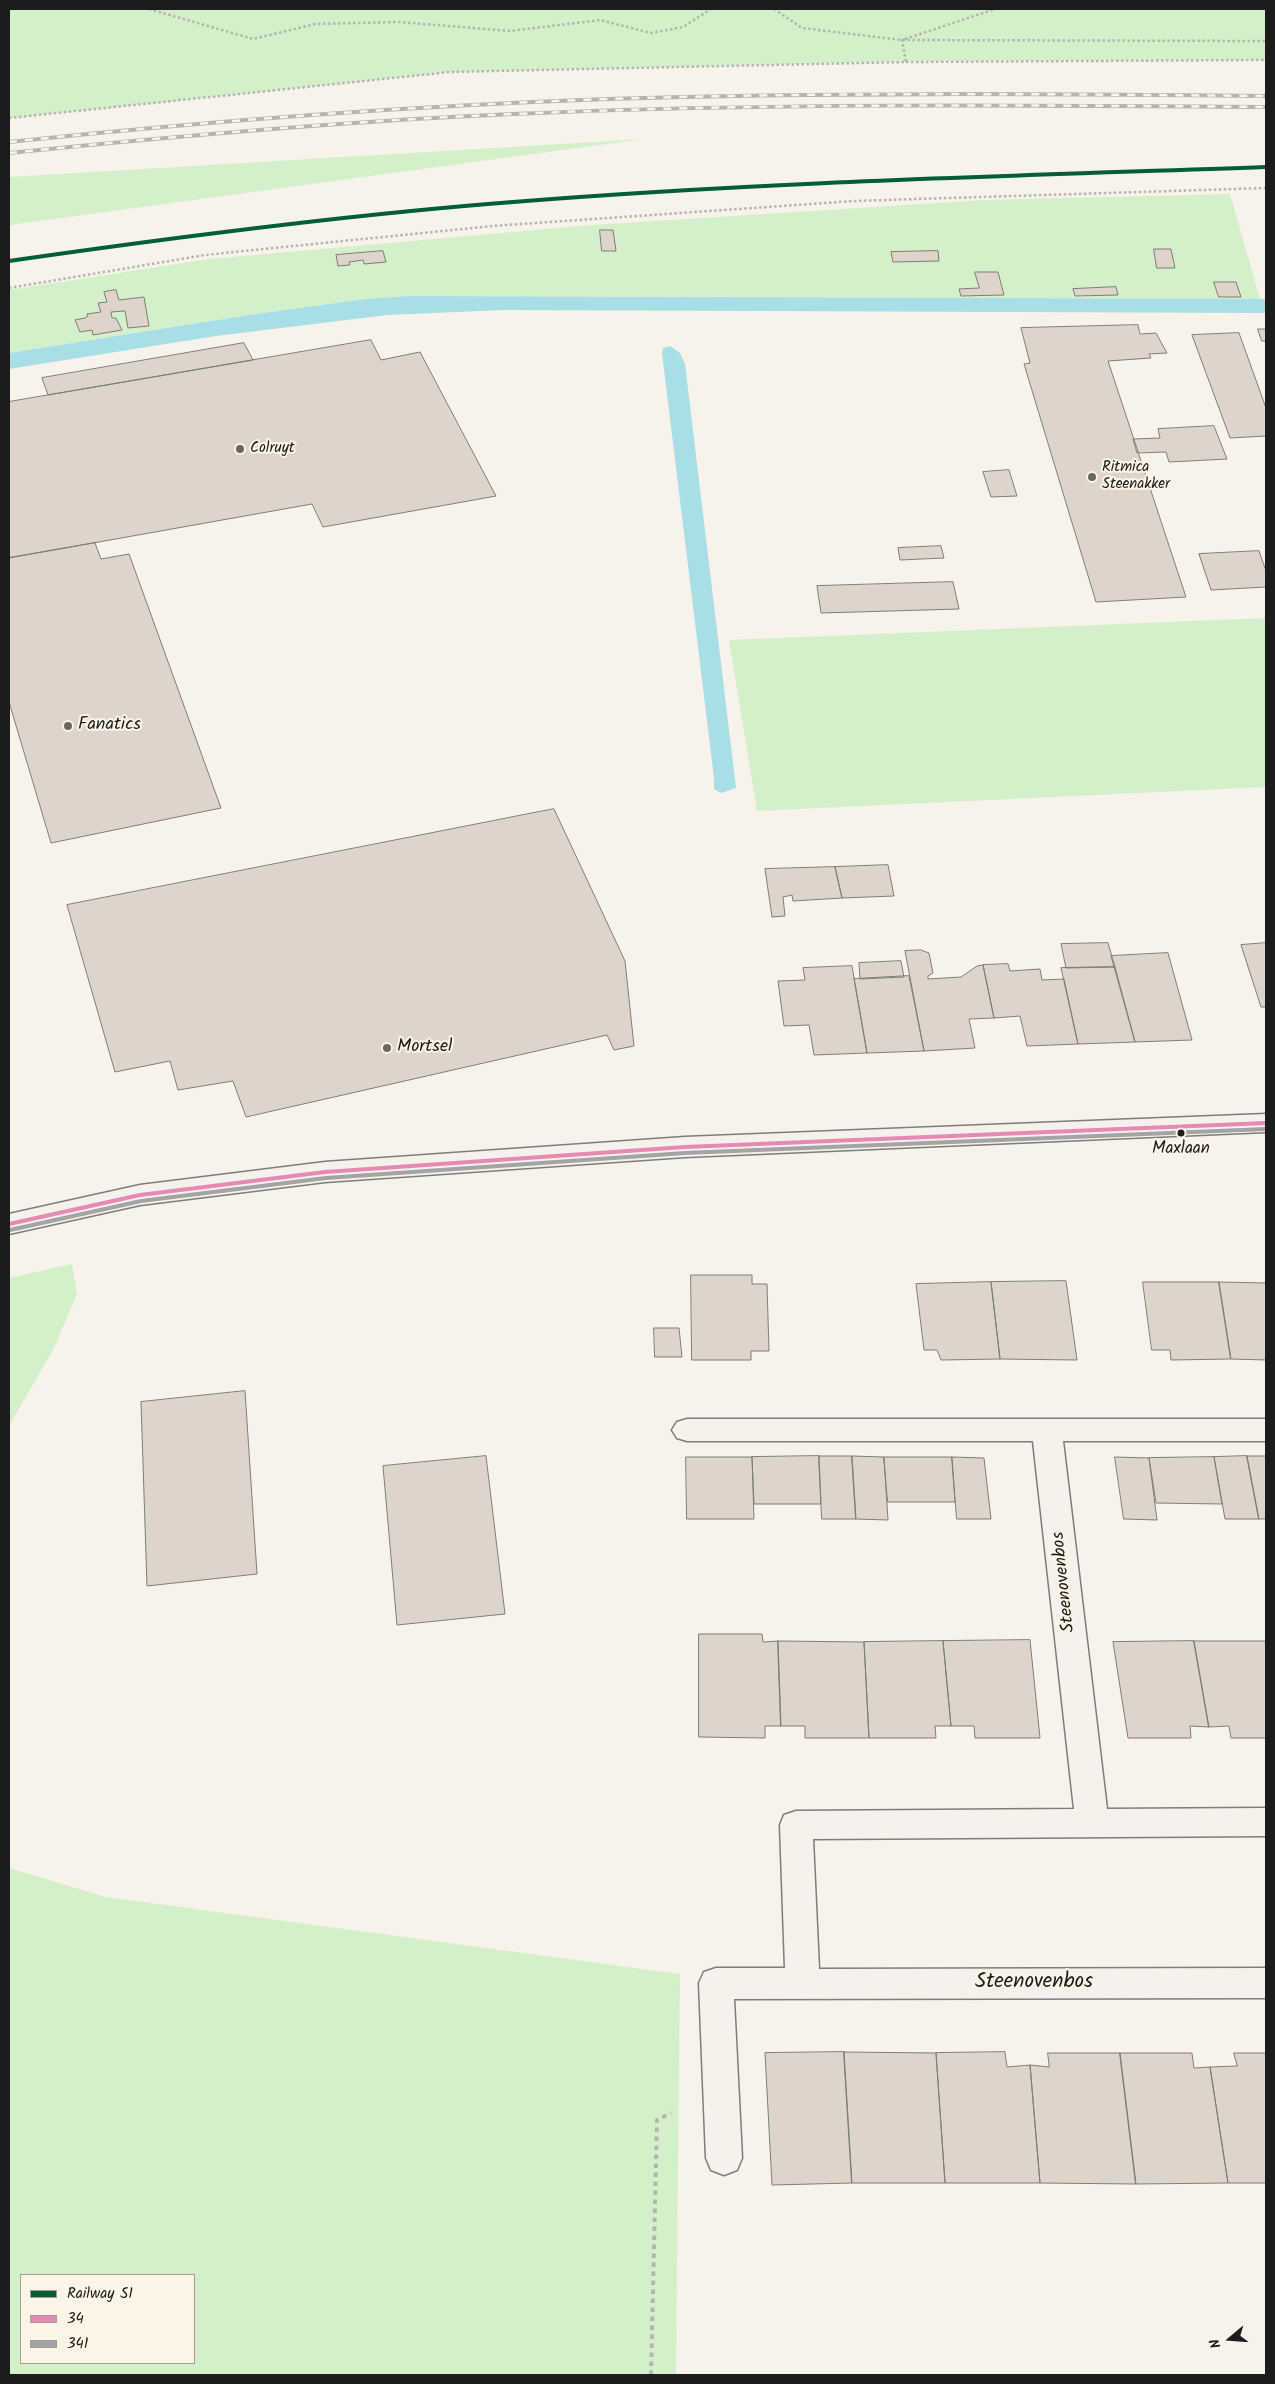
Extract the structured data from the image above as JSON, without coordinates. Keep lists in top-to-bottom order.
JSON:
{
  "streets": {
    "street": ["Steenovenbos"]
  },
  "places": [
    "Colruyt",
    "Ritmica Steenakker",
    "Fanatics",
    "Mortsel",
    "Maxlaan"
  ],
  "lines": ["rail line S1", "transit line 34", "transit line 341"],
  "legend": ["Railway S1", "34", "341"],
  "north": "left"
}
